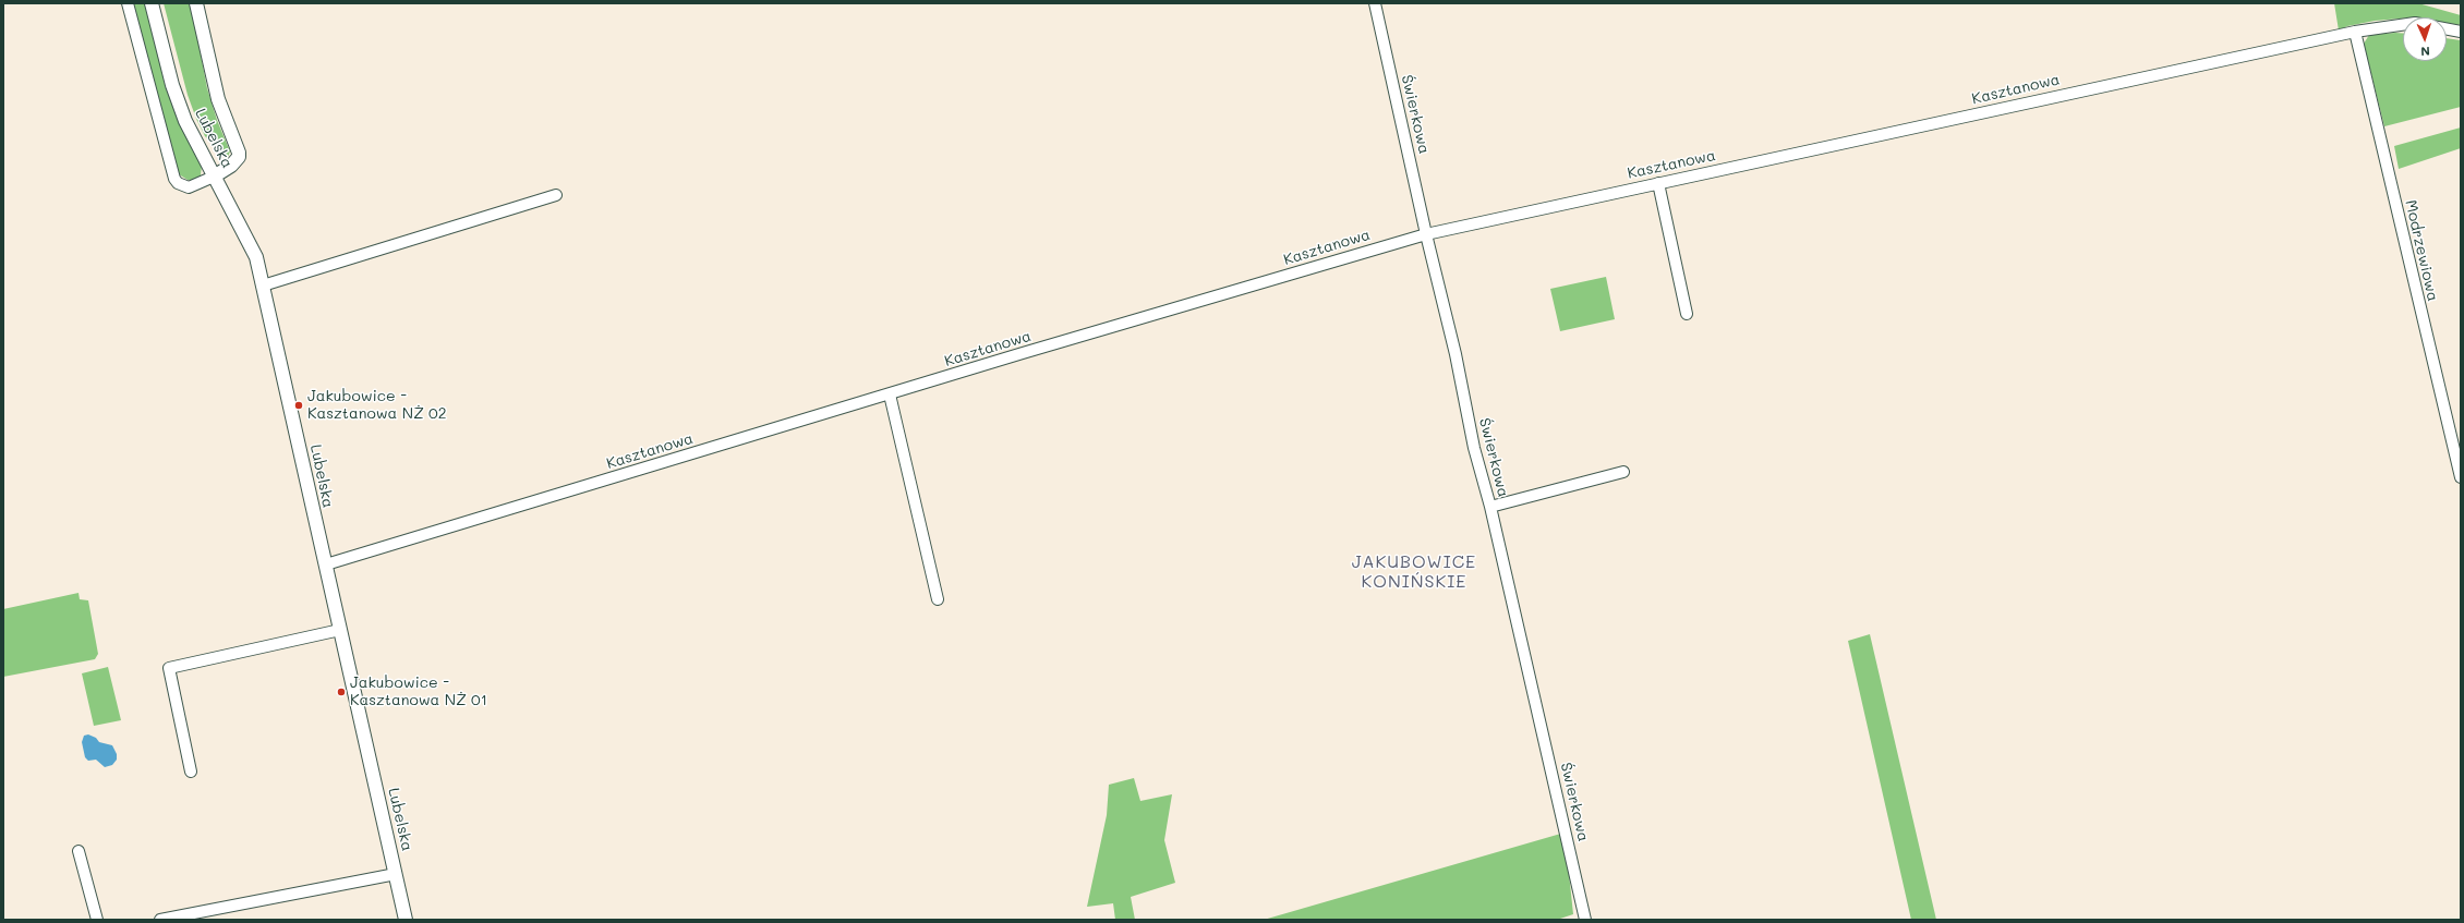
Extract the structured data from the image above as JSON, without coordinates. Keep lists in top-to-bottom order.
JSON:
{
  "streets": {
    "street": [
      "Kasztanowa",
      "Świerkowa",
      "Lubelska",
      "Modrzewiowa"
    ]
  },
  "crossings": [
    ["Kasztanowa", "Świerkowa"],
    ["Kasztanowa", "Lubelska"],
    ["Kasztanowa", "Modrzewiowa"]
  ],
  "districts": ["JAKUBOWICE KONIŃSKIE"],
  "places": ["Jakubowice - Kasztanowa NŻ 02", "Jakubowice - Kasztanowa NŻ 01"],
  "north": "bottom"
}
